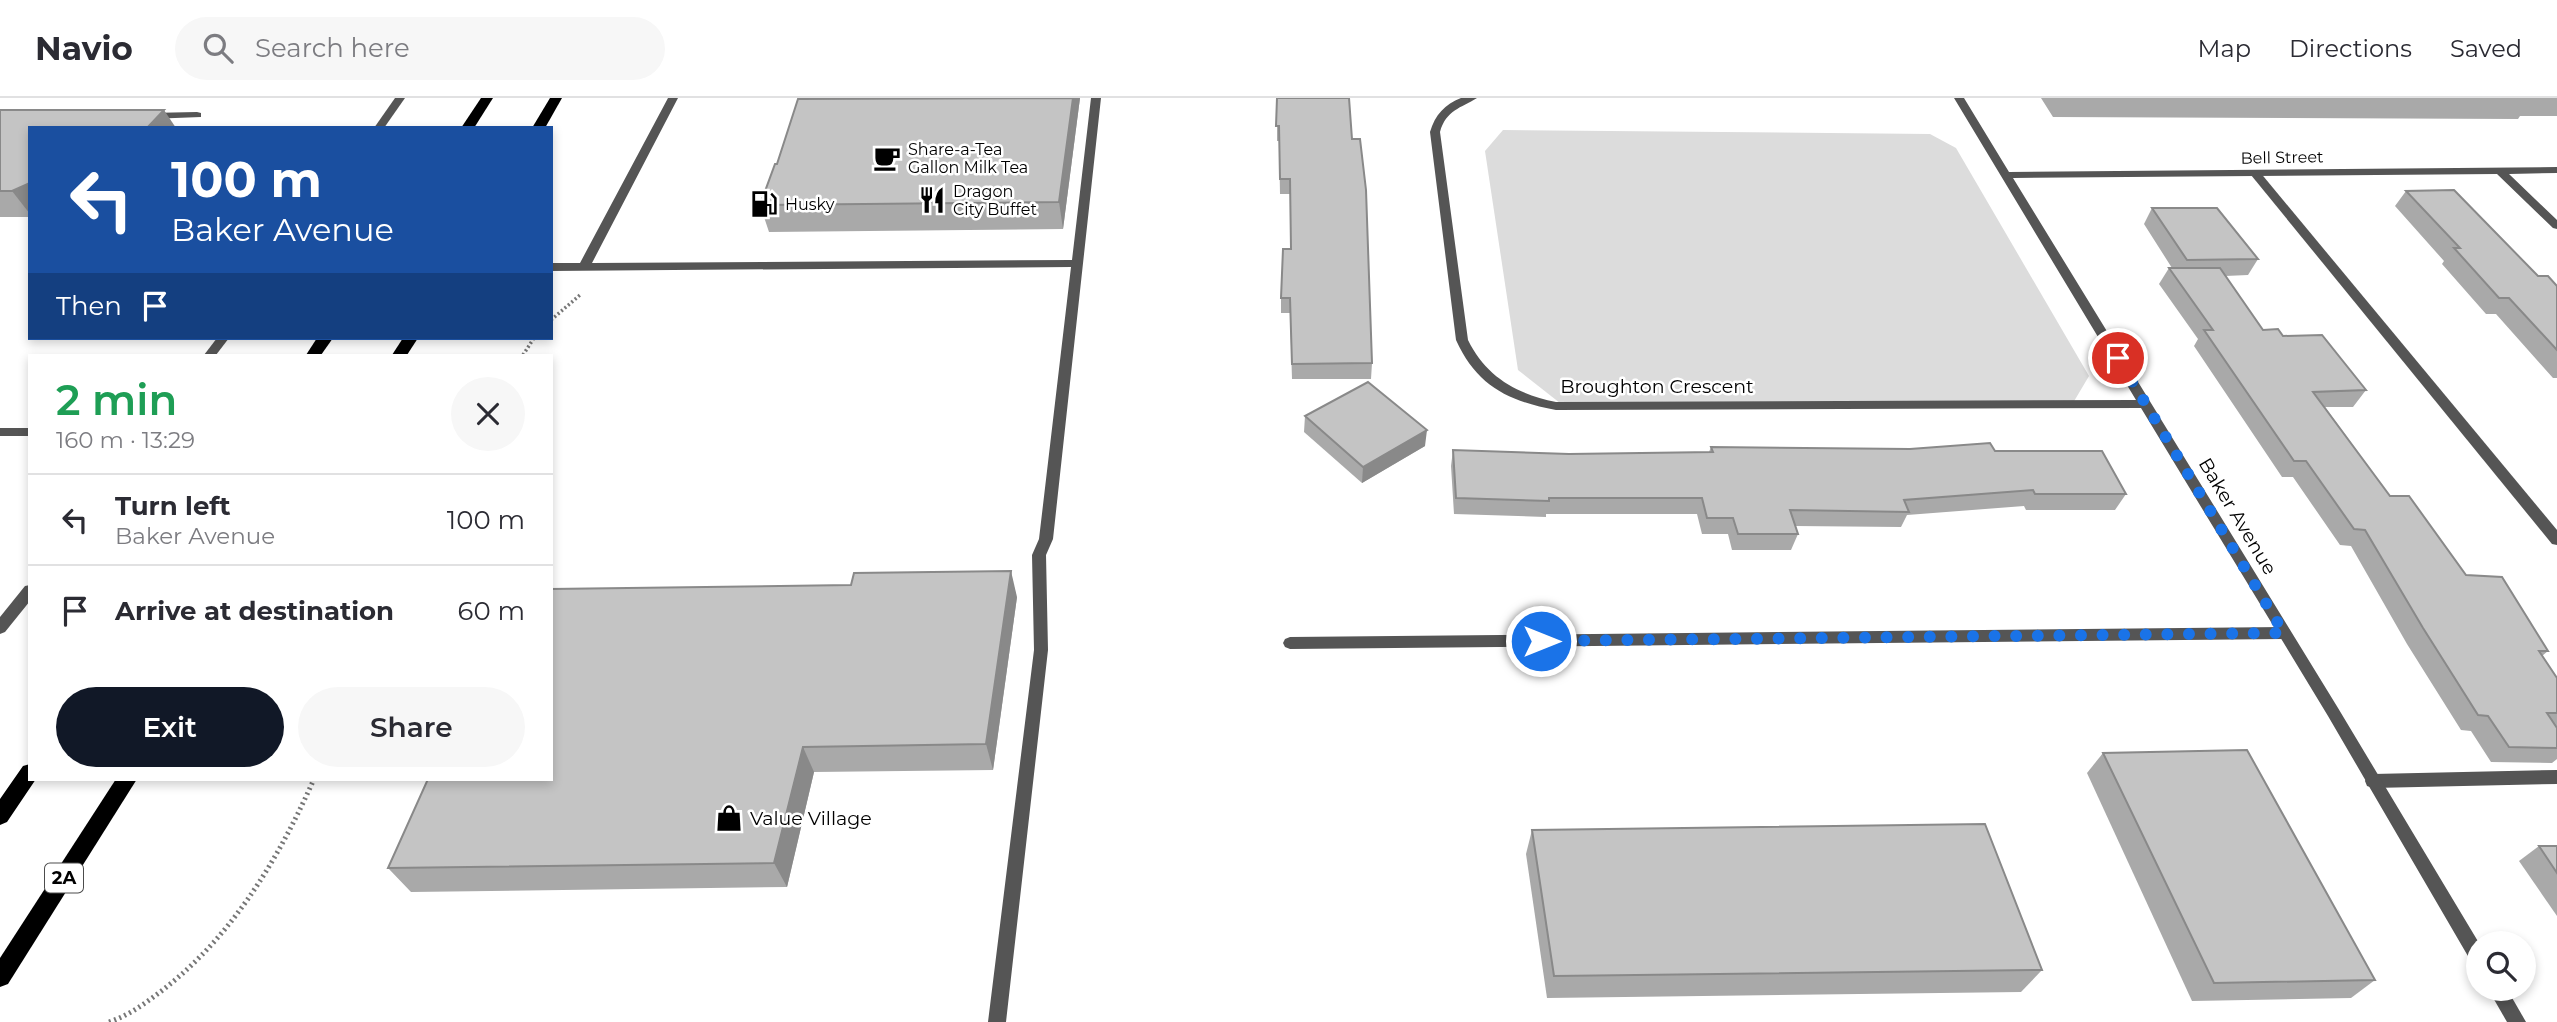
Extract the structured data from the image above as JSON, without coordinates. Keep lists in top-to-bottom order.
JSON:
{
  "streets": {
    "main road": ["2A"],
    "street": ["Bell Street", "Broughton Crescent", "Baker Avenue"]
  },
  "crossings": [
    ["Bell Street", "Baker Avenue"],
    ["Broughton Crescent", "Baker Avenue"]
  ],
  "places": {
    "cafe": ["Share-a-Tea Gallon Milk Tea"],
    "restaurant": ["Dragon City Buffet"],
    "fuel station": ["Husky"],
    "shop": ["Value Village"]
  },
  "page": {
    "header": "Navio",
    "search": "Search here",
    "nav": ["Map", "Directions", "Saved"],
    "turn": ["100 m", "Baker Avenue"],
    "then": "Then",
    "heading": ["2 min", "160 m · 13:29"],
    "list": [
      {
        "name": "Turn left",
        "note": "Baker Avenue",
        "value": "100 m"
      },
      {
        "name": "Arrive at destination",
        "value": "60 m"
      }
    ],
    "buttons": ["Exit", "Share"]
  }
}
